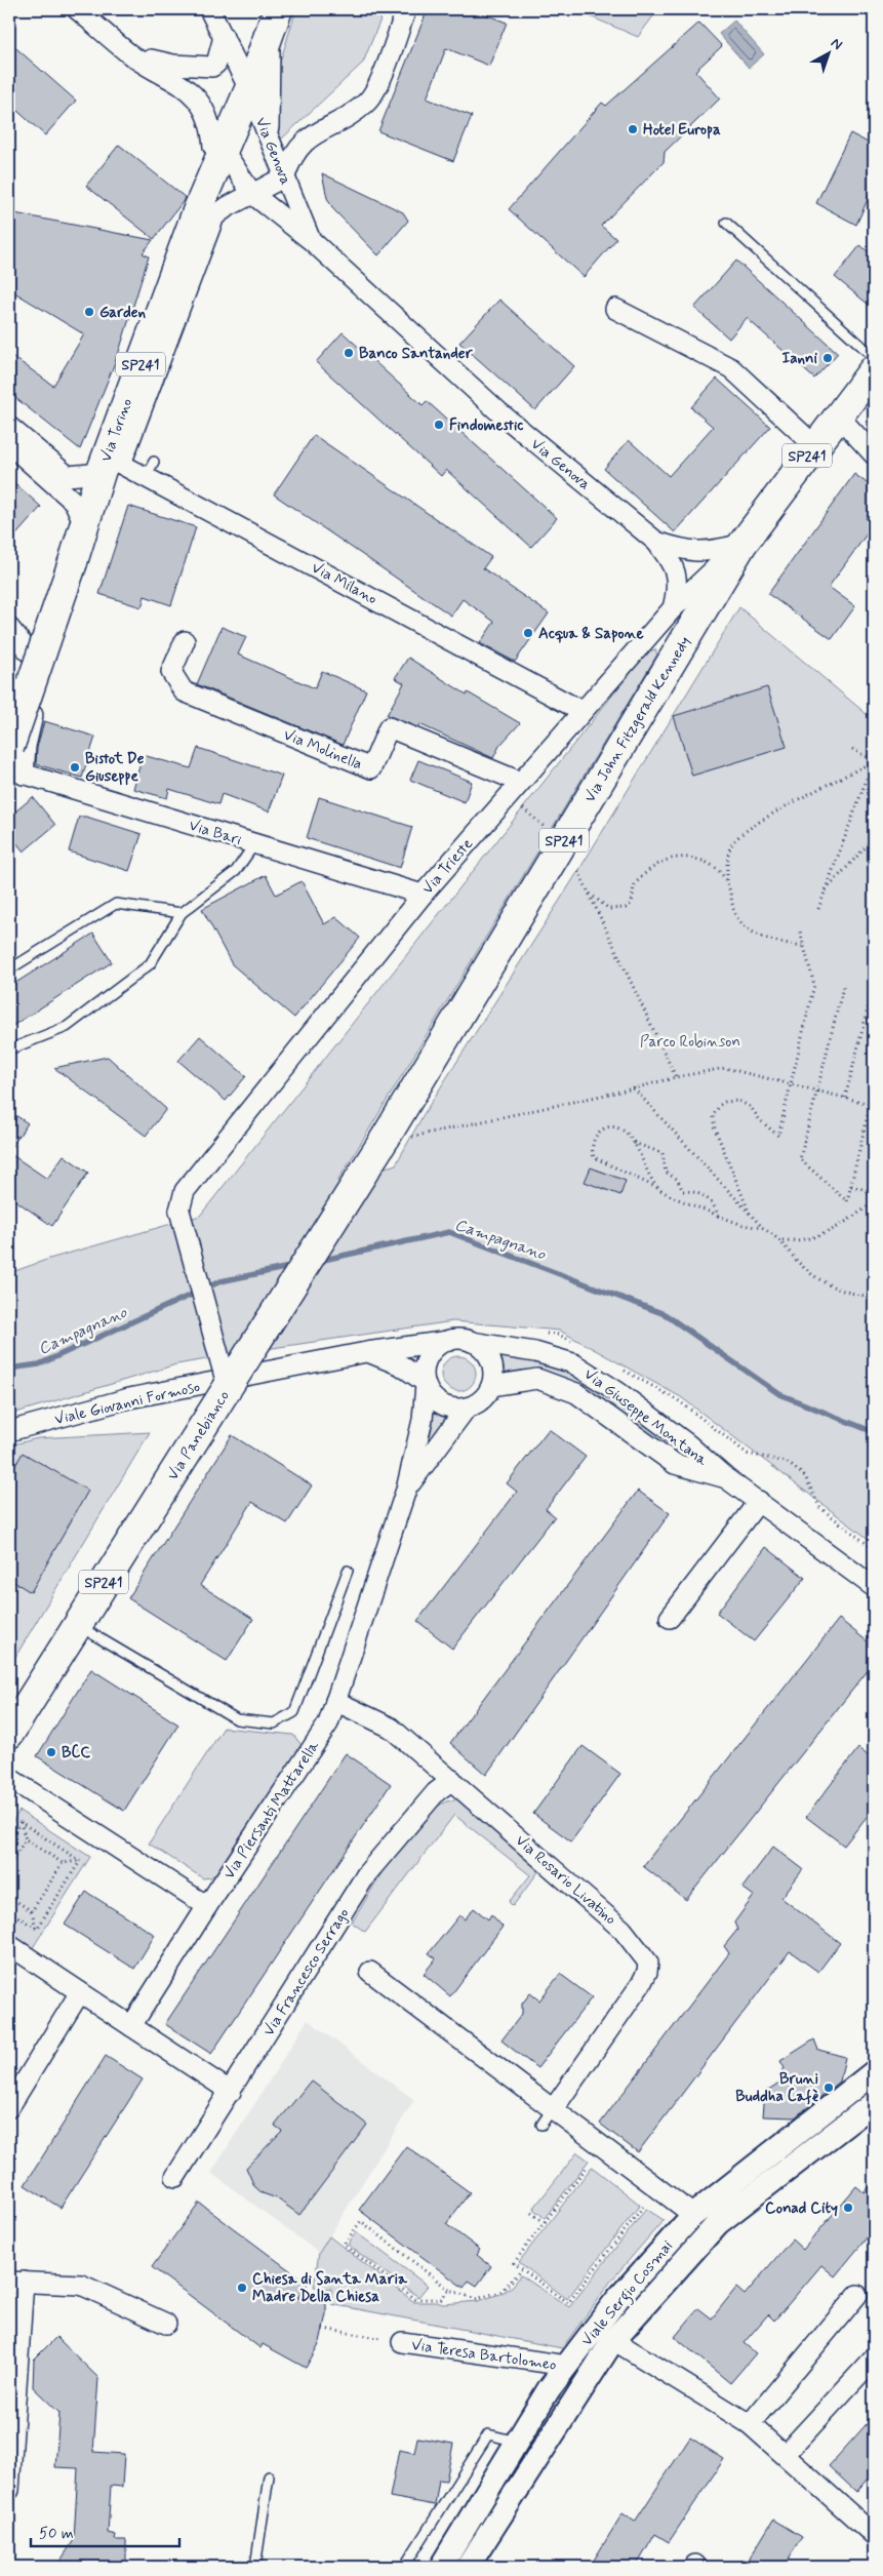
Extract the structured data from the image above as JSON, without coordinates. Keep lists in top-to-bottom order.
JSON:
{
  "streets": {
    "main road": [
      "SP241",
      "Via Torino",
      "Via John Fitzgerald Kennedy",
      "Via Panebianco"
    ],
    "street": [
      "Via Genova",
      "Via Milano",
      "Via Molinella",
      "Via Bari",
      "Via Trieste",
      "Viale Giovanni Formoso",
      "Via Giuseppe Montana",
      "Via Piersanti Mattarella",
      "Via Rosario Livatino",
      "Via Francesco Serrago",
      "Viale Sergio Cosmai",
      "Via Teresa Bartolomeo"
    ]
  },
  "crossings": [
    ["Via Genova", "SP241"],
    ["Via Genova", "Via Torino"],
    ["Via Genova", "Via John Fitzgerald Kennedy"],
    ["Via Genova", "Via Trieste"],
    ["SP241", "Via Torino"],
    ["Via Torino", "Via Milano"],
    ["Via Milano", "Via Trieste"],
    ["Via John Fitzgerald Kennedy", "Via Trieste"],
    ["Via John Fitzgerald Kennedy", "Via Panebianco"],
    ["Via Molinella", "Via Trieste"],
    ["Via Bari", "Via Trieste"],
    ["Via Trieste", "Via Panebianco"],
    ["Viale Giovanni Formoso", "Via Giuseppe Montana"],
    ["Viale Giovanni Formoso", "Via Piersanti Mattarella"],
    ["Via Giuseppe Montana", "Via Piersanti Mattarella"],
    ["Via Piersanti Mattarella", "Via Rosario Livatino"],
    ["Via Rosario Livatino", "Via Francesco Serrago"],
    ["Viale Sergio Cosmai", "Via Teresa Bartolomeo"]
  ],
  "water": ["Campagnano"],
  "parks": ["Parco Robinson"],
  "places": [
    "Hotel Europa",
    "Garden",
    "Banco Santander",
    "Ianni",
    "Findomestic",
    "Acqua & Sapone",
    "Bistot De Giuseppe",
    "BCC",
    "Bruni Buddha Cafè",
    "Conad City",
    "Chiesa di Santa Maria Madre Della Chiesa"
  ],
  "scale_bar": "50 m",
  "north": "top right"
}
